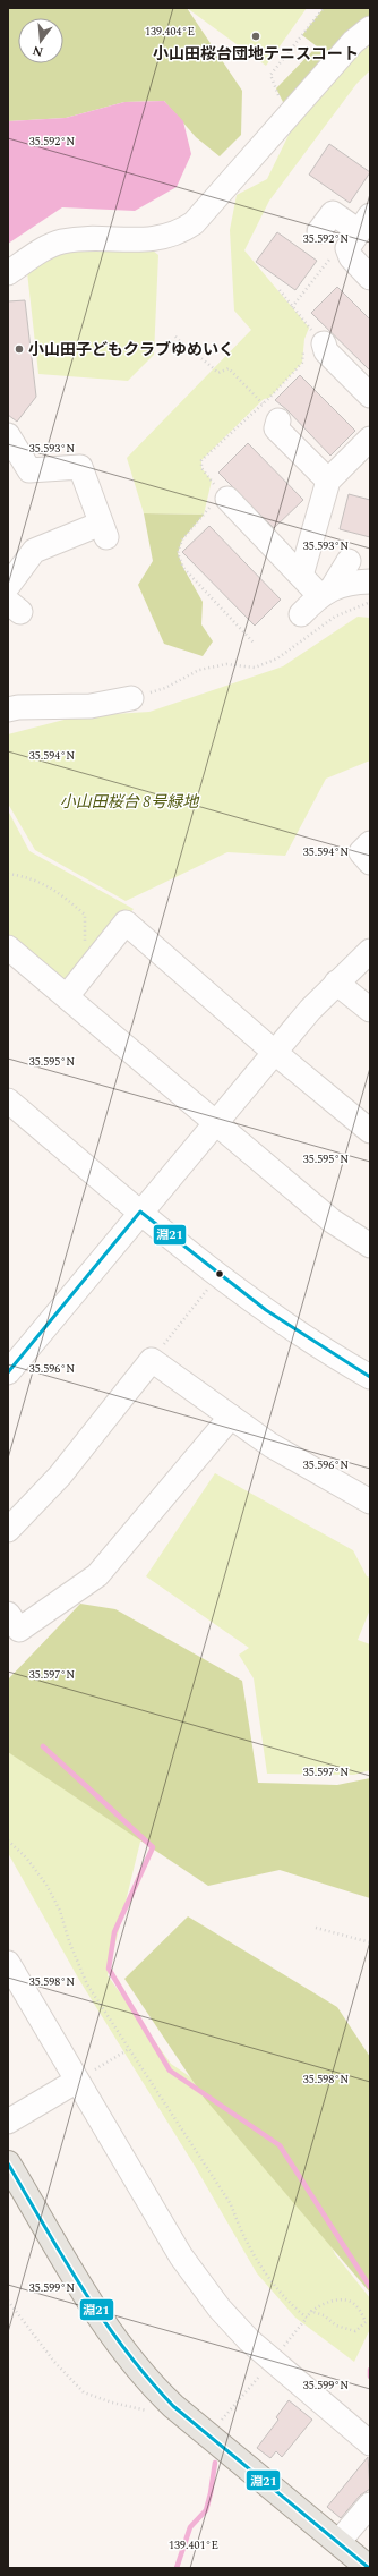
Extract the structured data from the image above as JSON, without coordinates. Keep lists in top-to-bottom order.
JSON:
{
  "parks": ["小山田桜台 8号緑地"],
  "places": ["小山田桜台団地テニスコート", "小山田子どもクラブゆめいく"],
  "lines": ["transit line 淵21"],
  "north": "bottom",
  "coordinates": [
    "139.404°E",
    "35.592°N",
    "35.593°N",
    "35.594°N",
    "35.595°N",
    "35.596°N",
    "35.597°N",
    "35.598°N",
    "35.599°N",
    "139.401°E"
  ]
}
